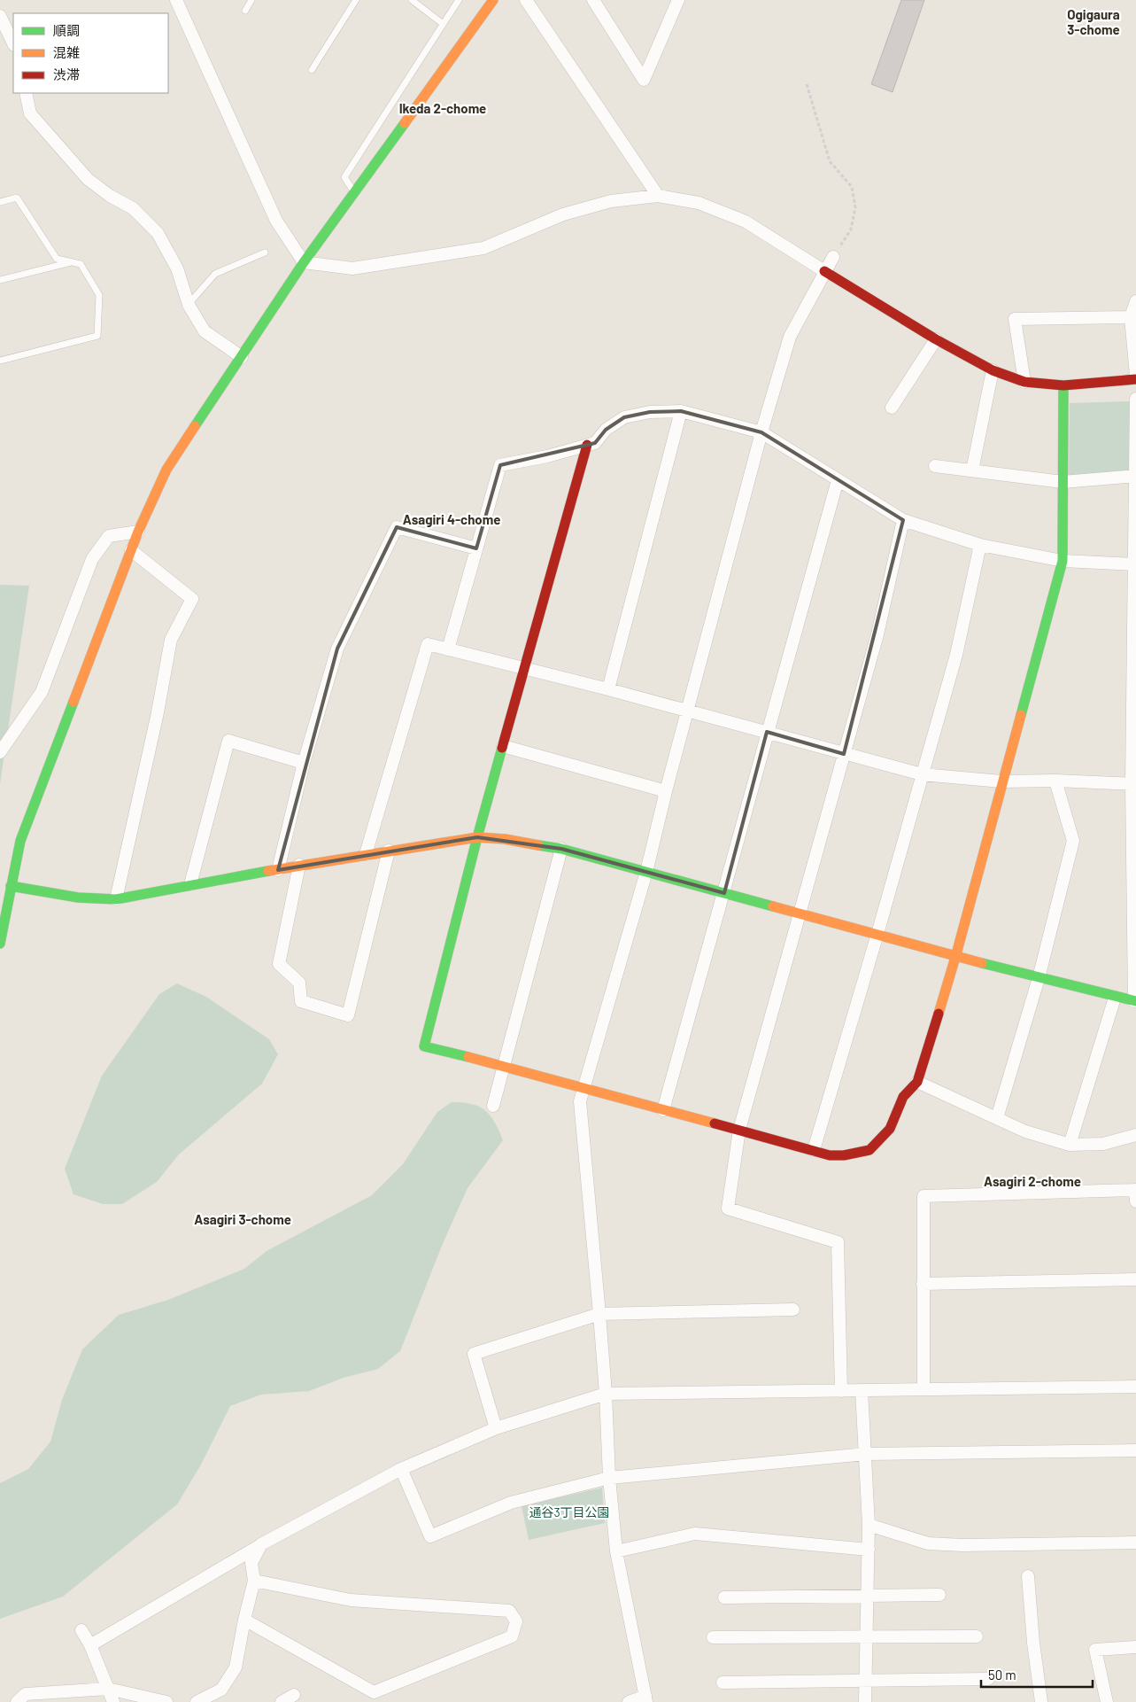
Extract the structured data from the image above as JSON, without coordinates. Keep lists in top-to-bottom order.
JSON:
{
  "districts": [
    "Ogigaura 3-chome",
    "Ikeda 2-chome",
    "Asagiri 4-chome",
    "Asagiri 2-chome",
    "Asagiri 3-chome"
  ],
  "parks": ["通谷3丁目公園"],
  "legend": ["順調", "混雑", "渋滞"],
  "scale_bar": "50 m"
}
